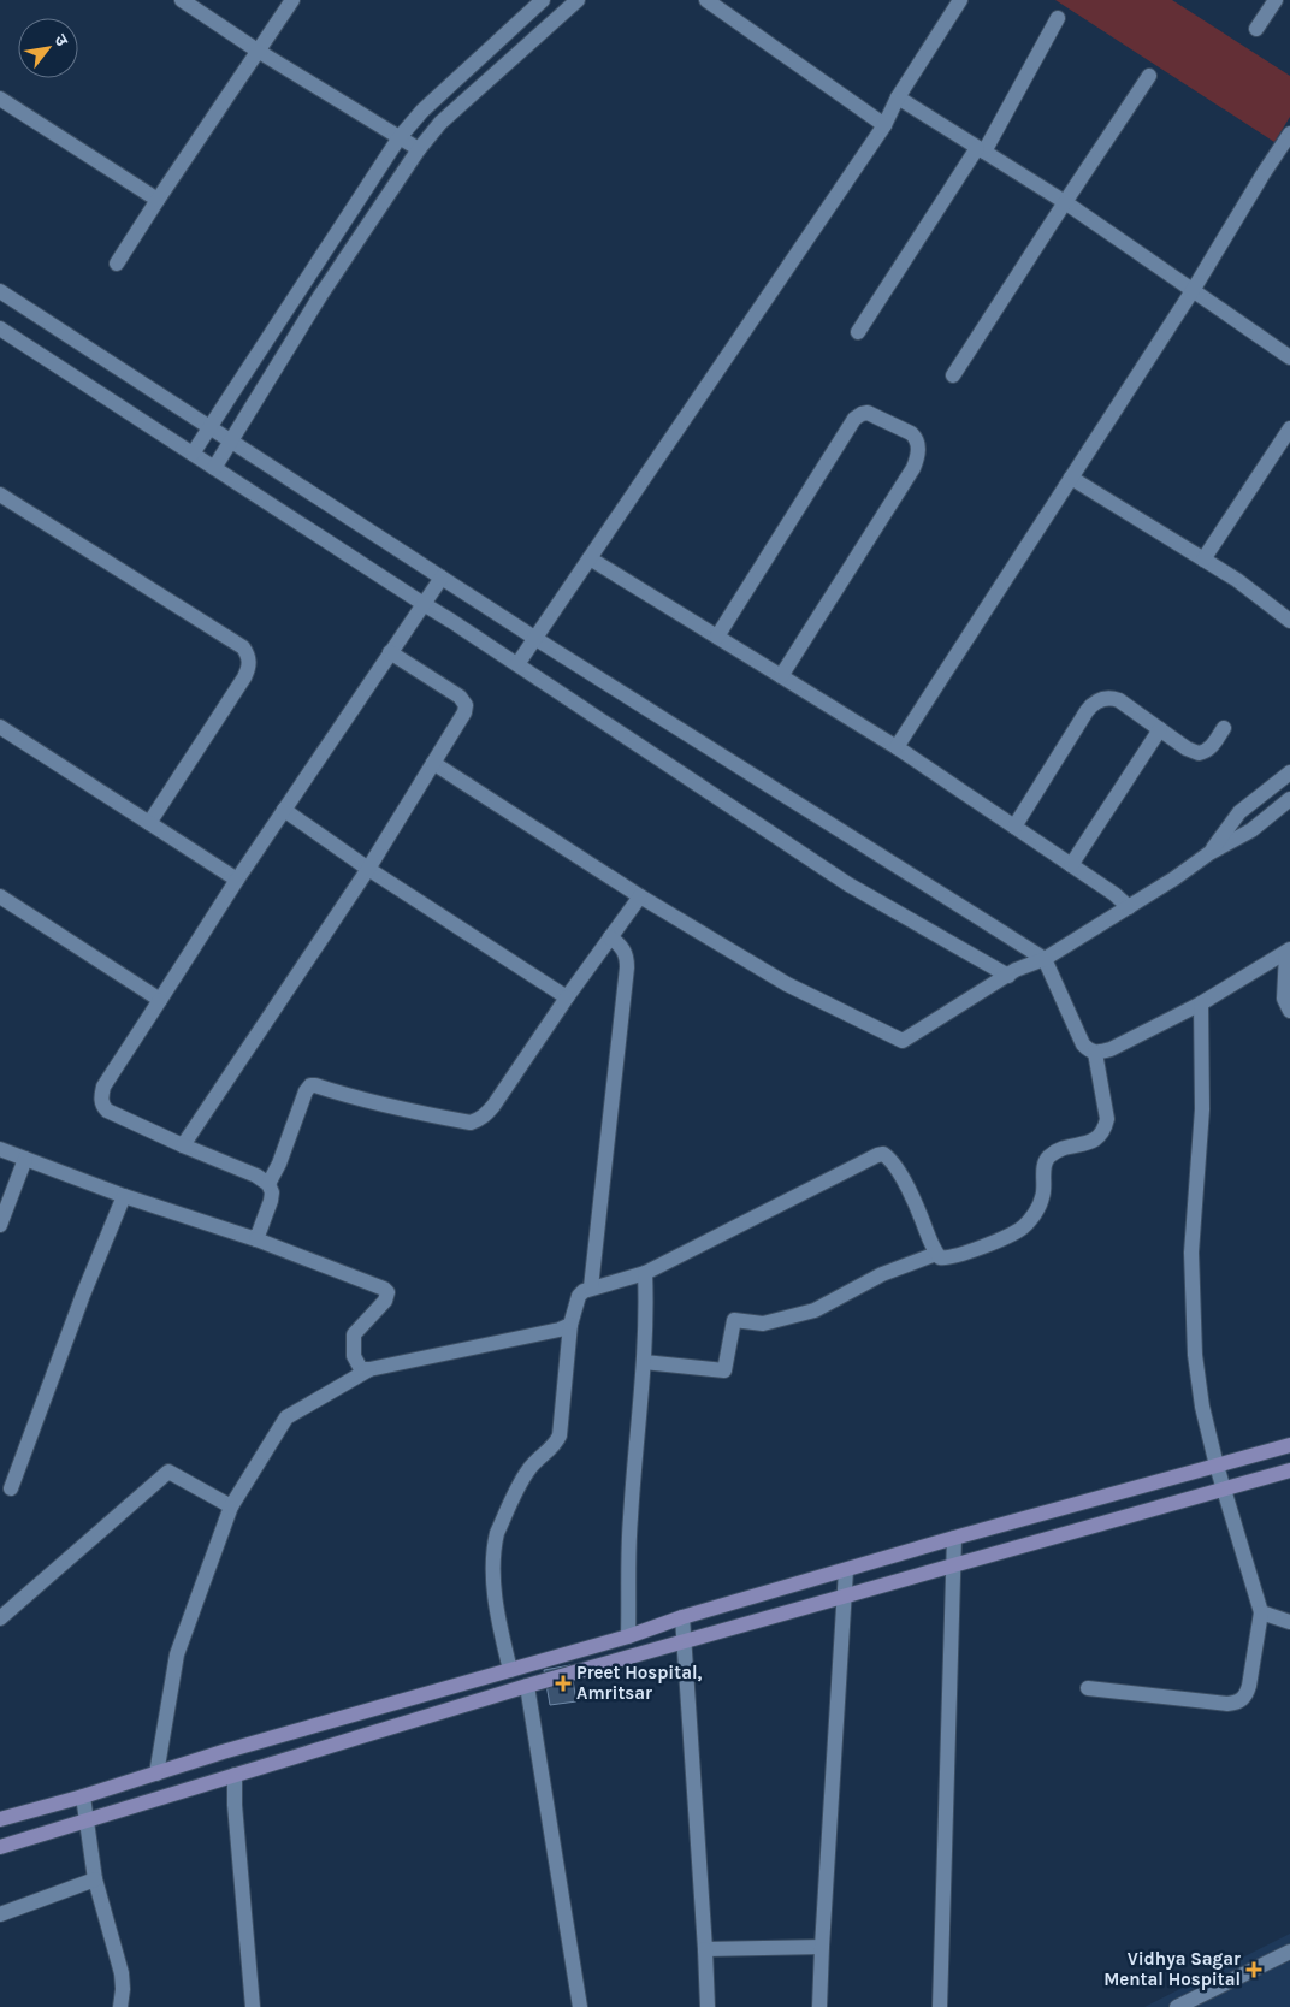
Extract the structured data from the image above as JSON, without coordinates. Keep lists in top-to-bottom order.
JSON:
{
  "places": {
    "health": ["Preet Hospital, Amritsar", "Vidhya Sagar Mental Hospital"]
  },
  "north": "top right"
}
